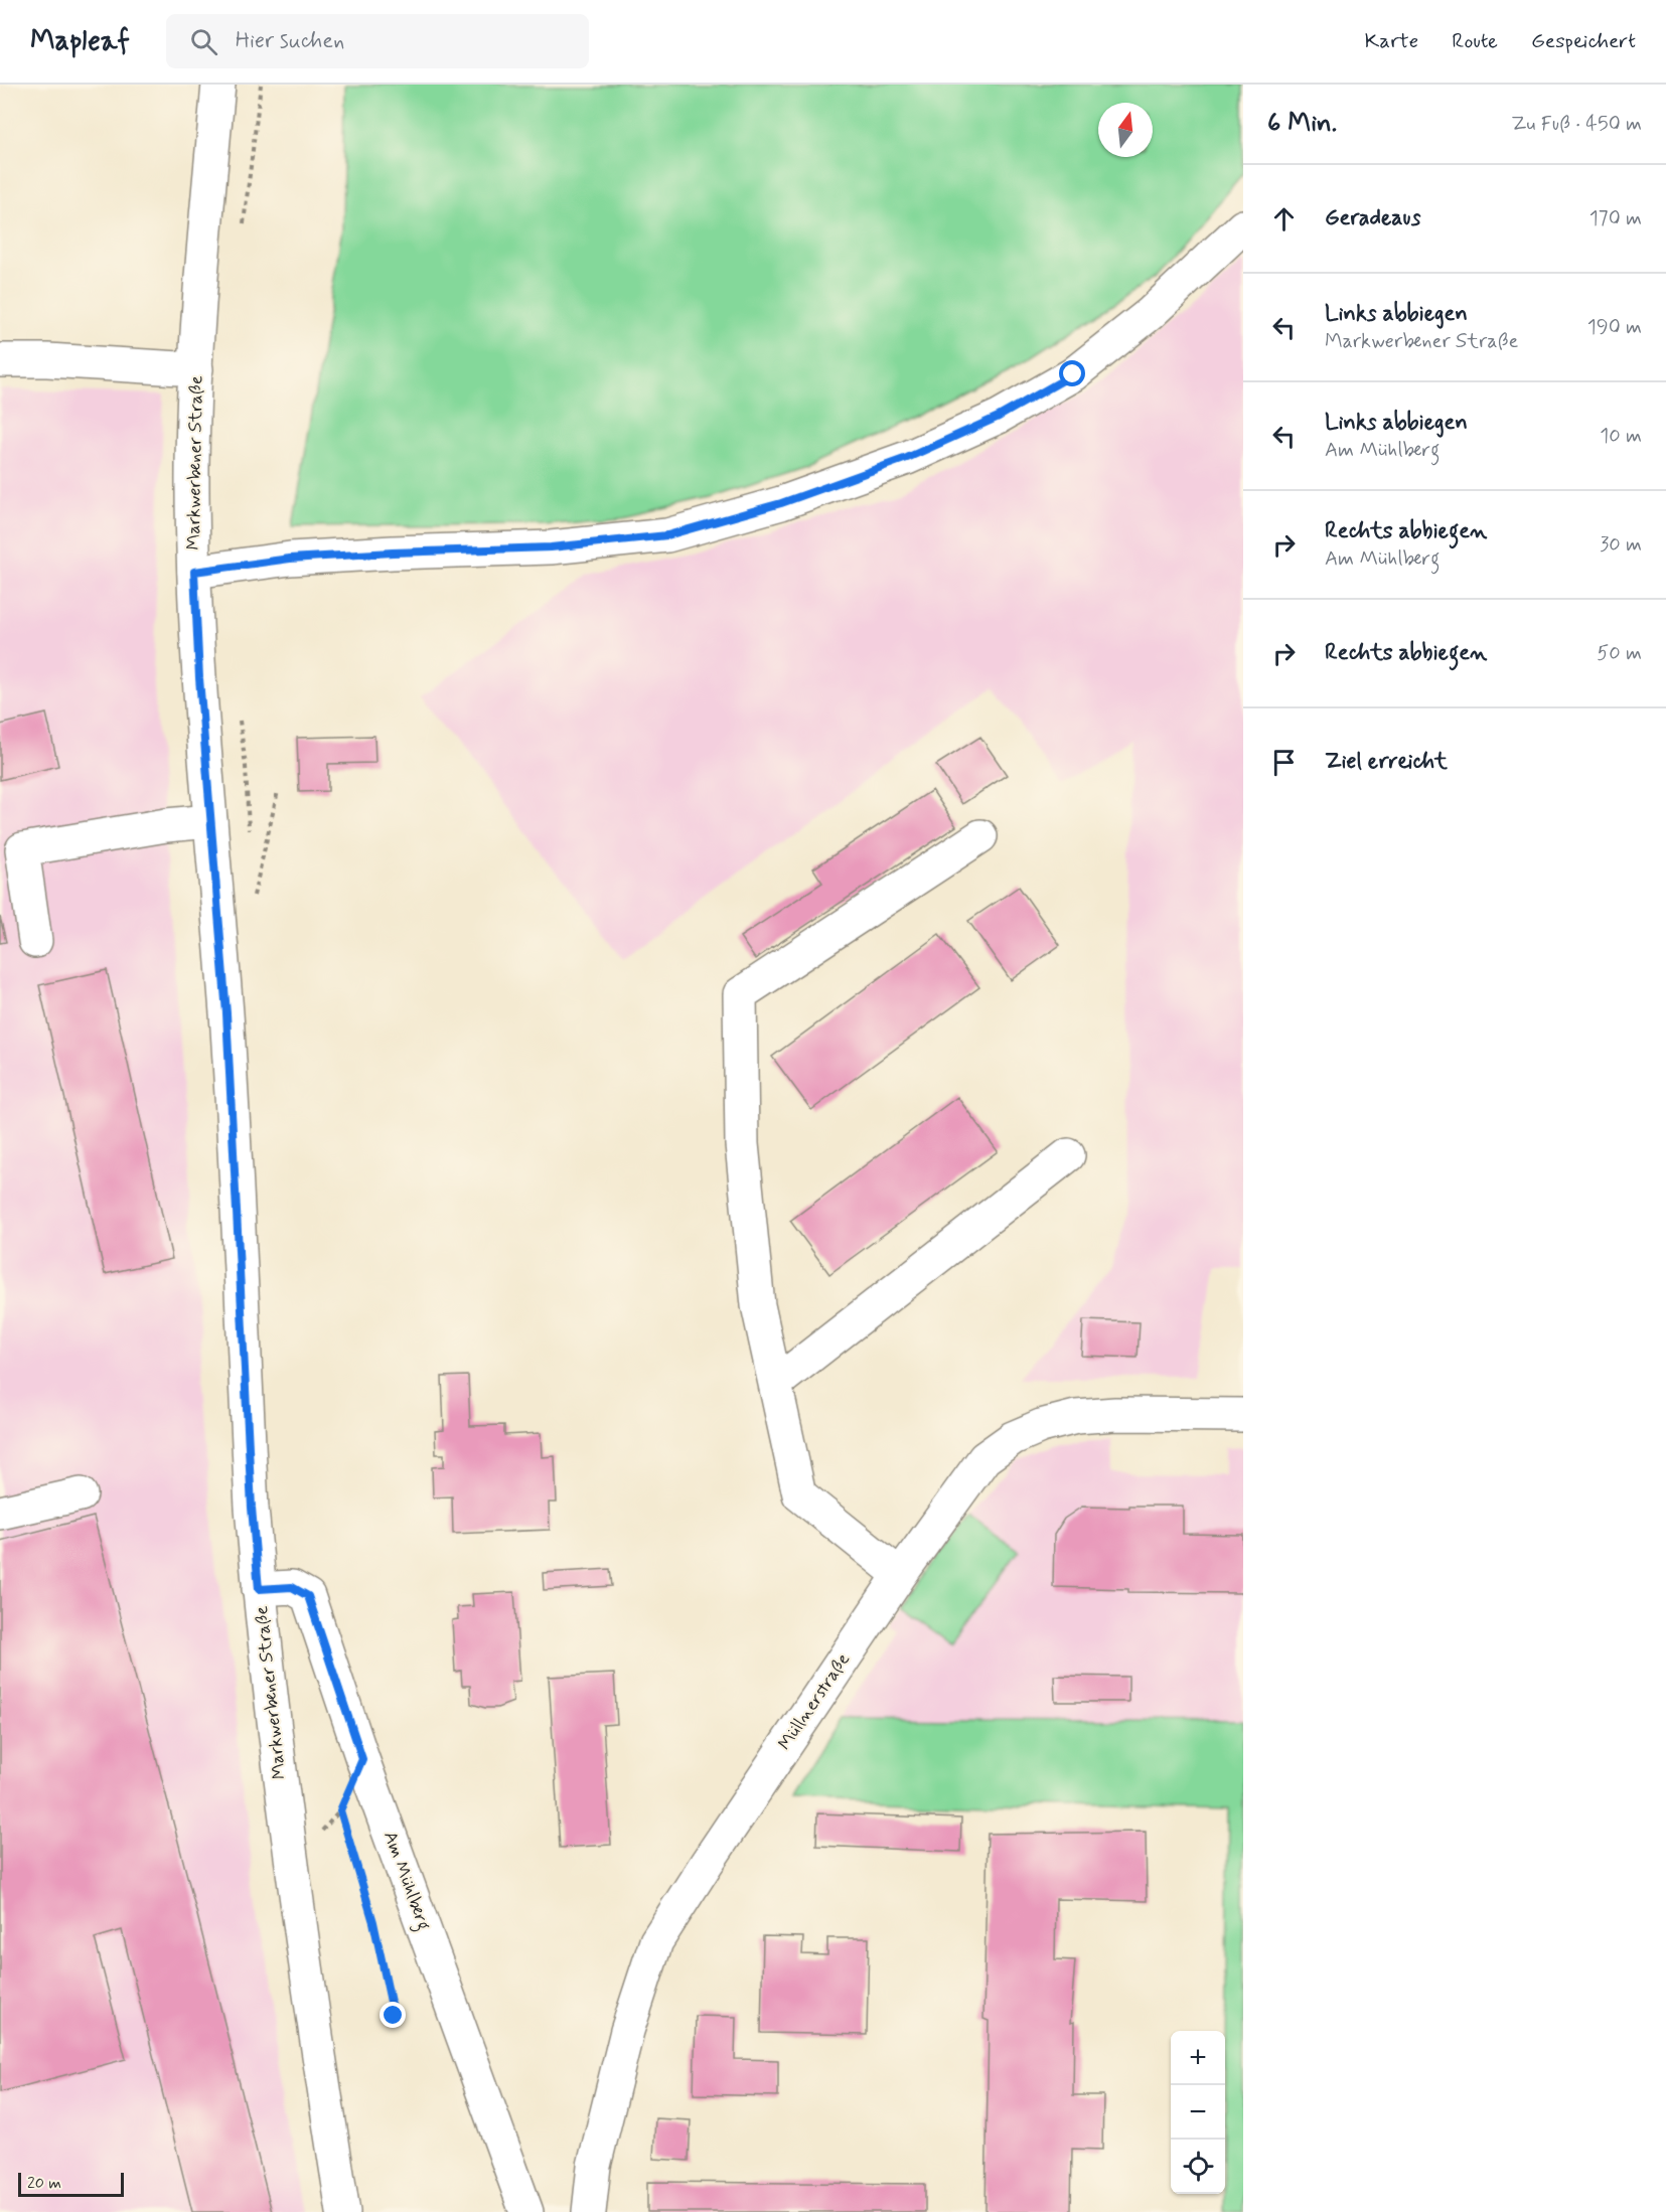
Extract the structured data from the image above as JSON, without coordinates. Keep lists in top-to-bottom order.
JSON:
{
  "streets": {
    "main road": ["Markwerbener Straße", "Müllnerstraße", "Am Mühlberg"]
  },
  "crossings": [
    ["Markwerbener Straße", "Am Mühlberg"]
  ],
  "scale_bar": "20 m",
  "north": "top",
  "page": {
    "header": "Mapleaf",
    "search": "Hier suchen",
    "nav": ["Karte", "Route", "Gespeichert"],
    "heading": ["6 Min.", "Zu Fuß · 450 m"],
    "list": [
      ["Geradeaus", "170 m"],
      ["Links abbiegen", "Markwerbener Straße", "190 m"],
      ["Links abbiegen", "Am Mühlberg", "10 m"],
      ["Rechts abbiegen", "Am Mühlberg", "30 m"],
      ["Rechts abbiegen", "50 m"],
      "Ziel erreicht"
    ],
    "map_buttons": ["+", "−"],
    "scale": "20 m"
  }
}
